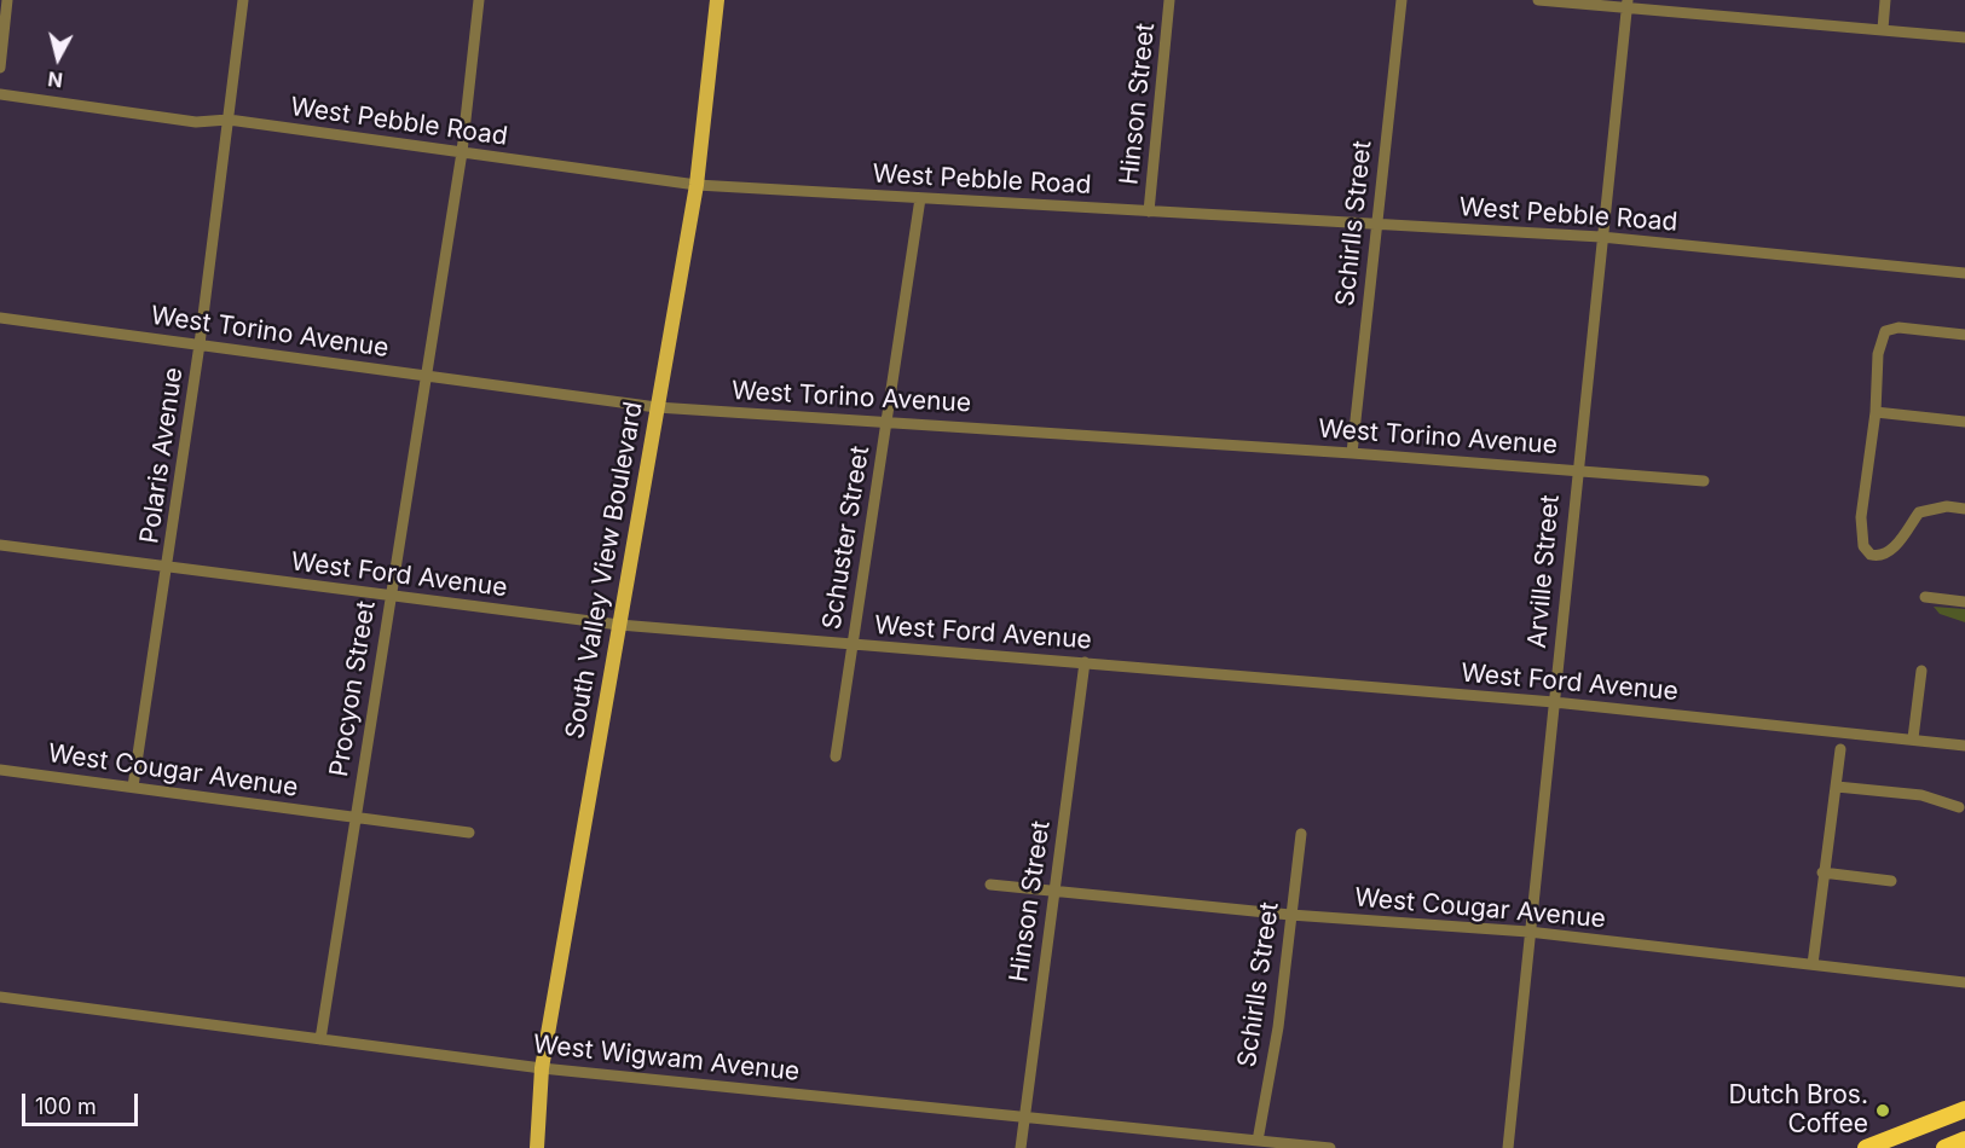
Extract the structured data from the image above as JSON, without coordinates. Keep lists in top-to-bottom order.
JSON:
{
  "streets": {
    "main road": ["South Valley View Boulevard"],
    "street": [
      "Hinson Street",
      "West Pebble Road",
      "Schirlls Street",
      "West Torino Avenue",
      "Polaris Avenue",
      "Schuster Street",
      "Arville Street",
      "West Ford Avenue",
      "Procyon Street",
      "West Cougar Avenue",
      "West Wigwam Avenue"
    ]
  },
  "crossings": [
    ["Hinson Street", "West Pebble Road"],
    ["Hinson Street", "West Ford Avenue"],
    ["Hinson Street", "West Cougar Avenue"],
    ["Hinson Street", "West Wigwam Avenue"],
    ["West Pebble Road", "Schirlls Street"],
    ["West Pebble Road", "Polaris Avenue"],
    ["West Pebble Road", "Schuster Street"],
    ["West Pebble Road", "South Valley View Boulevard"],
    ["West Pebble Road", "Arville Street"],
    ["West Pebble Road", "Procyon Street"],
    ["Schirlls Street", "West Torino Avenue"],
    ["Schirlls Street", "West Cougar Avenue"],
    ["Schirlls Street", "West Wigwam Avenue"],
    ["West Torino Avenue", "Polaris Avenue"],
    ["West Torino Avenue", "Schuster Street"],
    ["West Torino Avenue", "South Valley View Boulevard"],
    ["West Torino Avenue", "Arville Street"],
    ["West Torino Avenue", "Procyon Street"],
    ["Polaris Avenue", "West Ford Avenue"],
    ["Polaris Avenue", "West Cougar Avenue"],
    ["Schuster Street", "West Ford Avenue"],
    ["South Valley View Boulevard", "West Ford Avenue"],
    ["South Valley View Boulevard", "West Wigwam Avenue"],
    ["Arville Street", "West Ford Avenue"],
    ["Arville Street", "West Cougar Avenue"],
    ["West Ford Avenue", "Procyon Street"],
    ["Procyon Street", "West Cougar Avenue"],
    ["Procyon Street", "West Wigwam Avenue"]
  ],
  "places": ["Dutch Bros. Coffee"],
  "scale_bar": "100 m",
  "north": "bottom"
}
